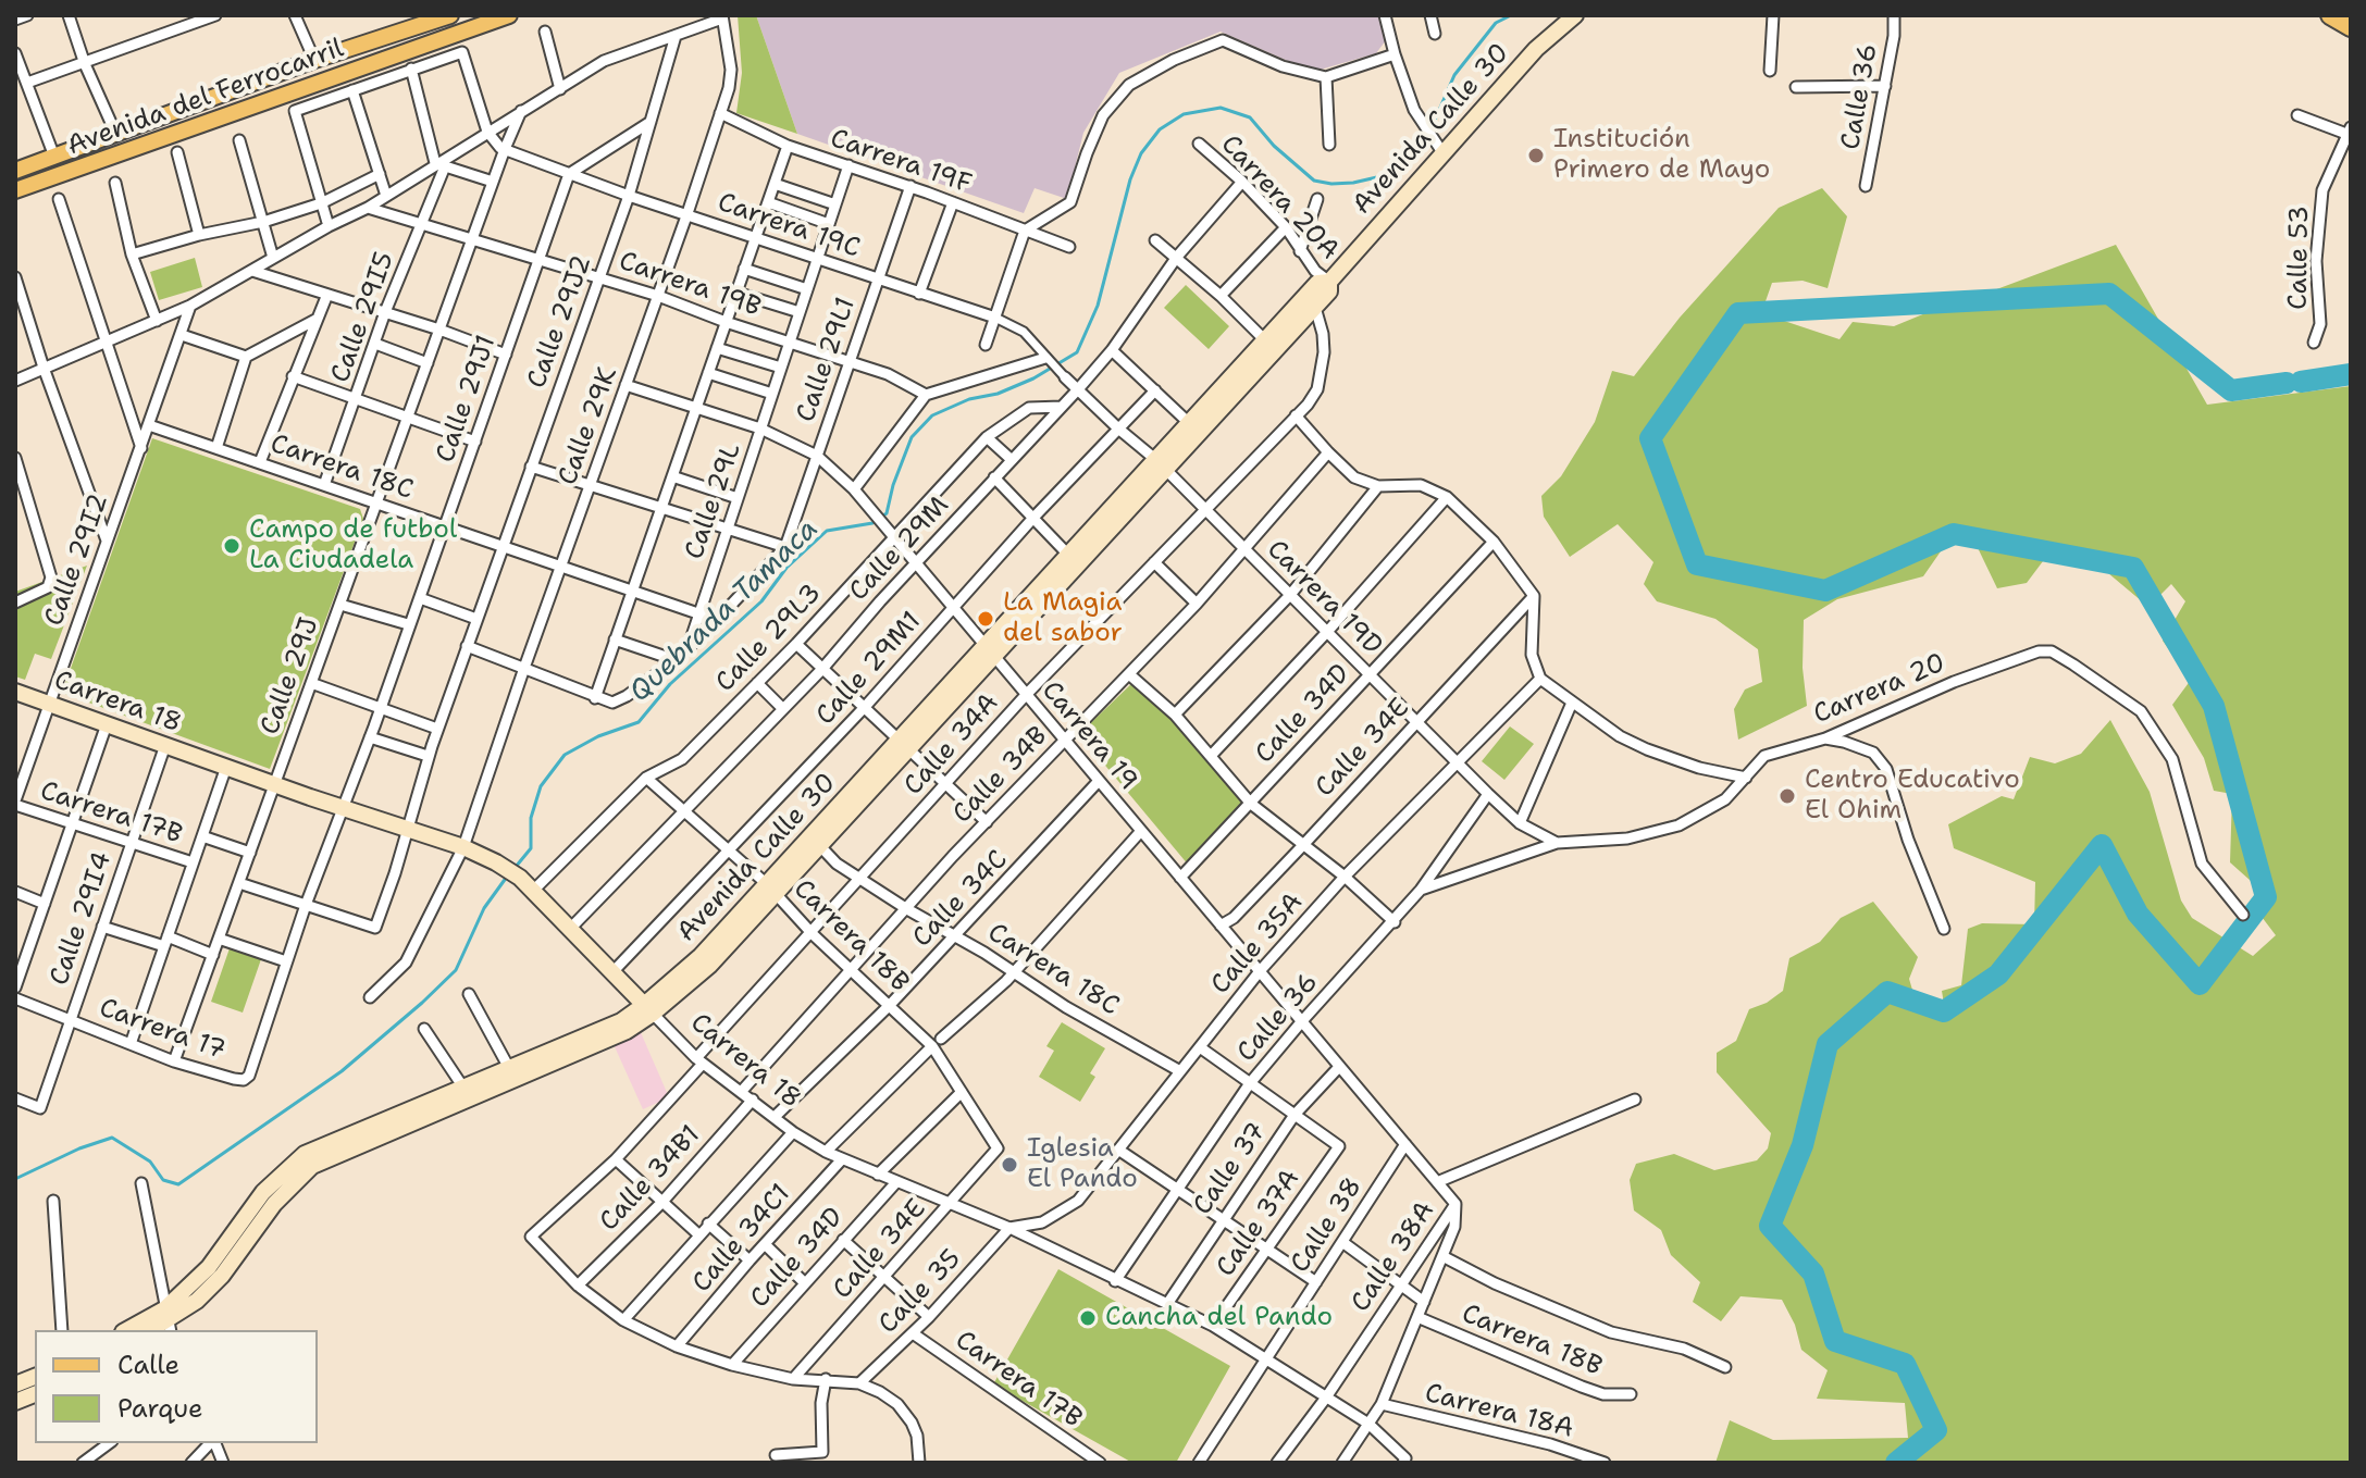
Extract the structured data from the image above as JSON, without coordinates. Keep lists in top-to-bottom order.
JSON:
{
  "streets": {
    "main road": ["Avenida del Ferrocarril", "Avenida Calle 30", "Carrera 18"],
    "street": [
      "Calle 36",
      "Carrera 19F",
      "Carrera 20A",
      "Carrera 19C",
      "Calle 53",
      "Carrera 19B",
      "Calle 29I5",
      "Calle 29J2",
      "Calle 29L1",
      "Calle 29J1",
      "Calle 29K",
      "Carrera 18C",
      "Calle 29L",
      "Calle 29M",
      "Calle 29I2",
      "Carrera 19D",
      "Calle 29L3",
      "Calle 29M1",
      "Calle 29J",
      "Carrera 20",
      "Calle 34D",
      "Carrera 19",
      "Calle 34A",
      "Calle 34E",
      "Calle 34B",
      "Carrera 17B",
      "Calle 34C",
      "Calle 29I4",
      "Carrera 18B",
      "Calle 35A",
      "Carrera 17",
      "Calle 37",
      "Calle 34B1",
      "Calle 37A",
      "Calle 38",
      "Calle 34C1",
      "Calle 38A",
      "Calle 35",
      "Carrera 18A"
    ]
  },
  "crossings": [
    ["Calle 36", "Carrera 19D"],
    ["Calle 36", "Carrera 20"],
    ["Calle 36", "Carrera 18"],
    ["Calle 36", "Carrera 19"],
    ["Avenida Calle 30", "Carrera 20A"],
    ["Avenida Calle 30", "Carrera 18C"],
    ["Avenida Calle 30", "Carrera 19D"],
    ["Avenida Calle 30", "Carrera 18"],
    ["Avenida Calle 30", "Carrera 19"],
    ["Avenida Calle 30", "Calle 34A"],
    ["Avenida Calle 30", "Carrera 18B"],
    ["Carrera 19F", "Calle 29L1"],
    ["Carrera 19F", "Calle 29K"],
    ["Carrera 19F", "Calle 29L"],
    ["Carrera 20A", "Calle 29M"],
    ["Carrera 19C", "Calle 29J2"],
    ["Carrera 19C", "Calle 29L1"],
    ["Carrera 19C", "Calle 29J1"],
    ["Carrera 19C", "Calle 29K"],
    ["Carrera 19C", "Calle 29L"],
    ["Carrera 19C", "Calle 29J"],
    ["Carrera 19B", "Calle 29I5"],
    ["Carrera 19B", "Calle 29J2"],
    ["Carrera 19B", "Calle 29L1"],
    ["Carrera 19B", "Calle 29J1"],
    ["Carrera 19B", "Calle 29K"],
    ["Carrera 19B", "Calle 29L"],
    ["Carrera 19B", "Calle 29J"],
    ["Calle 29I5", "Carrera 18C"],
    ["Calle 29J2", "Calle 29J1"],
    ["Calle 29J2", "Carrera 18C"],
    ["Calle 29J2", "Carrera 18"],
    ["Calle 29L1", "Carrera 19"],
    ["Calle 29J1", "Carrera 18C"],
    ["Calle 29J1", "Carrera 18"],
    ["Calle 29J1", "Carrera 17"],
    ["Calle 29K", "Carrera 18C"],
    ["Calle 29K", "Carrera 18"],
    ["Calle 29K", "Carrera 19"],
    ["Carrera 18C", "Calle 29L"],
    ["Carrera 18C", "Calle 29I2"],
    ["Carrera 18C", "Calle 29J"],
    ["Carrera 18C", "Calle 34A"],
    ["Carrera 18C", "Calle 34B"],
    ["Carrera 18C", "Calle 34C"],
    ["Carrera 18C", "Calle 35A"],
    ["Calle 29L", "Carrera 19"],
    ["Calle 29M", "Carrera 19D"],
    ["Calle 29M", "Calle 29L3"],
    ["Calle 29M", "Carrera 18"],
    ["Calle 29M", "Carrera 19"],
    ["Calle 29M", "Carrera 18B"],
    ["Calle 29I2", "Carrera 18"],
    ["Calle 29I2", "Carrera 17B"],
    ["Carrera 19D", "Calle 29M1"],
    ["Carrera 19D", "Carrera 20"],
    ["Carrera 19D", "Calle 34D"],
    ["Carrera 19D", "Calle 34A"],
    ["Carrera 19D", "Calle 34E"],
    ["Carrera 19D", "Calle 34B"],
    ["Carrera 19D", "Calle 35A"],
    ["Calle 29L3", "Carrera 18"],
    ["Calle 29L3", "Carrera 19"],
    ["Calle 29L3", "Carrera 18B"],
    ["Calle 29M1", "Carrera 18"],
    ["Calle 29M1", "Carrera 19"],
    ["Calle 29M1", "Carrera 18B"],
    ["Calle 29J", "Carrera 18"],
    ["Calle 29J", "Carrera 17"],
    ["Carrera 18", "Calle 34D"],
    ["Carrera 18", "Calle 34A"],
    ["Carrera 18", "Calle 34E"],
    ["Carrera 18", "Calle 34B"],
    ["Carrera 18", "Calle 34C"],
    ["Carrera 18", "Calle 29I4"],
    ["Carrera 18", "Calle 35A"],
    ["Carrera 18", "Calle 37"],
    ["Carrera 18", "Calle 34B1"],
    ["Carrera 18", "Calle 37A"],
    ["Carrera 18", "Calle 38"],
    ["Carrera 18", "Calle 34C1"],
    ["Carrera 18", "Calle 38A"],
    ["Carrera 18", "Calle 35"],
    ["Calle 34D", "Carrera 19"],
    ["Calle 34D", "Carrera 17B"],
    ["Carrera 19", "Calle 34A"],
    ["Carrera 19", "Calle 34E"],
    ["Carrera 19", "Calle 34B"],
    ["Carrera 19", "Calle 34C"],
    ["Carrera 19", "Calle 35A"],
    ["Carrera 19", "Calle 37"],
    ["Carrera 19", "Calle 38"],
    ["Carrera 19", "Calle 38A"],
    ["Calle 34A", "Carrera 18B"],
    ["Calle 34E", "Carrera 17B"],
    ["Calle 34E", "Carrera 18B"],
    ["Calle 34B", "Carrera 18B"],
    ["Carrera 17B", "Calle 29I4"],
    ["Carrera 17B", "Calle 35"],
    ["Calle 34C", "Carrera 18B"],
    ["Calle 29I4", "Carrera 17"],
    ["Calle 35A", "Calle 35"],
    ["Calle 37", "Calle 37A"]
  ],
  "water": ["Quebrada Tamaca"],
  "places": [
    "Institución Primero de Mayo",
    "Campo de futbol La Ciudadela",
    "La Magia del sabor",
    "Centro Educativo El Ohim",
    "Iglesia El Pando",
    "Cancha del Pando"
  ],
  "legend": ["Calle", "Parque"]
}
